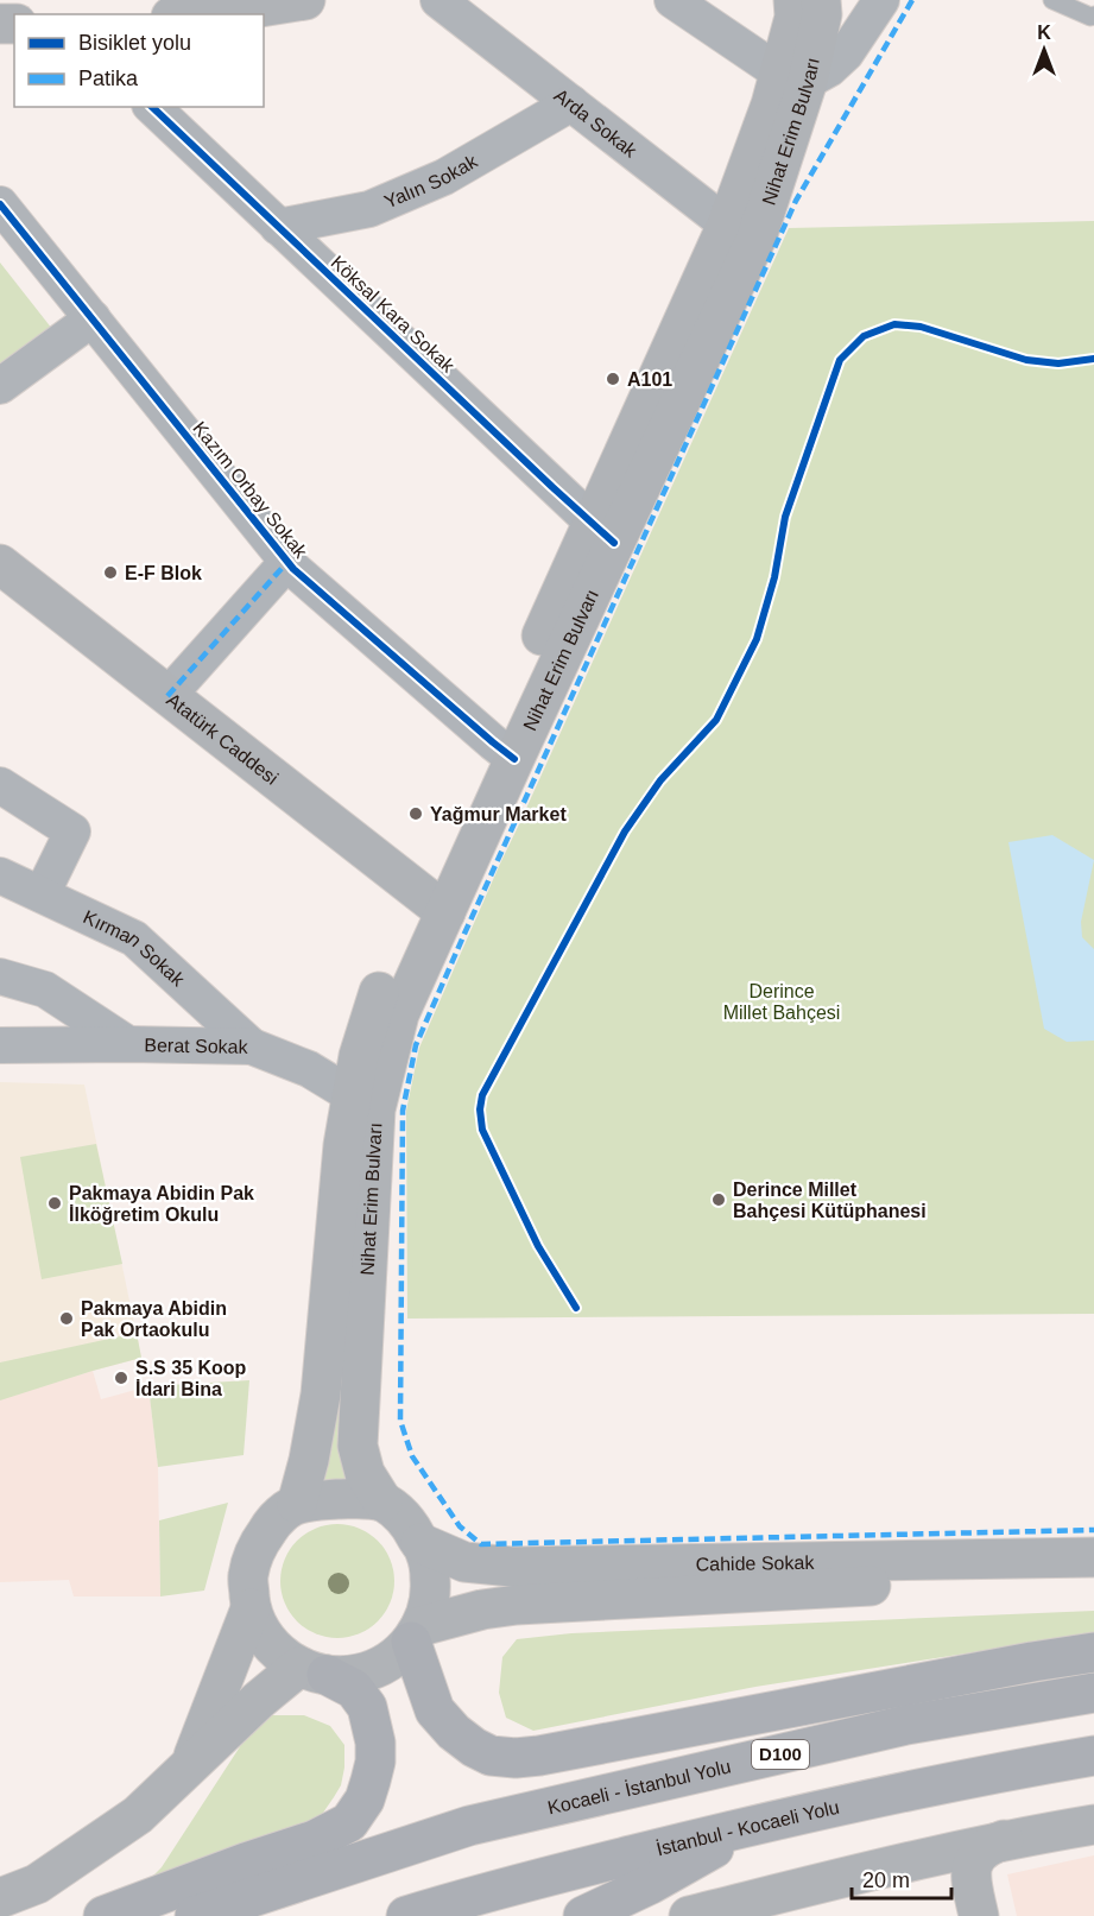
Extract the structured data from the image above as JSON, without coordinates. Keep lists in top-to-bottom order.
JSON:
{
  "streets": {
    "highway": ["D100", "Kocaeli - İstanbul Yolu", "İstanbul - Kocaeli Yolu"],
    "main road": ["Nihat Erim Bulvarı", "Atatürk Caddesi", "Cahide Sokak"],
    "street": [
      "Arda Sokak",
      "Yalın Sokak",
      "Köksal Kara Sokak",
      "Kazım Orbay Sokak",
      "Kırman Sokak",
      "Berat Sokak"
    ]
  },
  "crossings": [
    ["Arda Sokak", "Nihat Erim Bulvarı"],
    ["Arda Sokak", "Yalın Sokak"],
    ["Nihat Erim Bulvarı", "Köksal Kara Sokak"],
    ["Nihat Erim Bulvarı", "Kazım Orbay Sokak"],
    ["Nihat Erim Bulvarı", "Atatürk Caddesi"],
    ["Nihat Erim Bulvarı", "Berat Sokak"],
    ["Nihat Erim Bulvarı", "Cahide Sokak"],
    ["Yalın Sokak", "Köksal Kara Sokak"],
    ["Kırman Sokak", "Berat Sokak"]
  ],
  "parks": ["Derince Millet Bahçesi"],
  "places": [
    "A101",
    "E-F Blok",
    "Yağmur Market",
    "Derince Millet Bahçesi Kütüphanesi",
    "Pakmaya Abidin Pak İlköğretim Okulu",
    "Pakmaya Abidin Pak Ortaokulu",
    "S.S 35 Koop İdari Bina"
  ],
  "legend": ["Bisiklet yolu", "Patika"],
  "scale_bar": "20 m",
  "north": "top"
}
